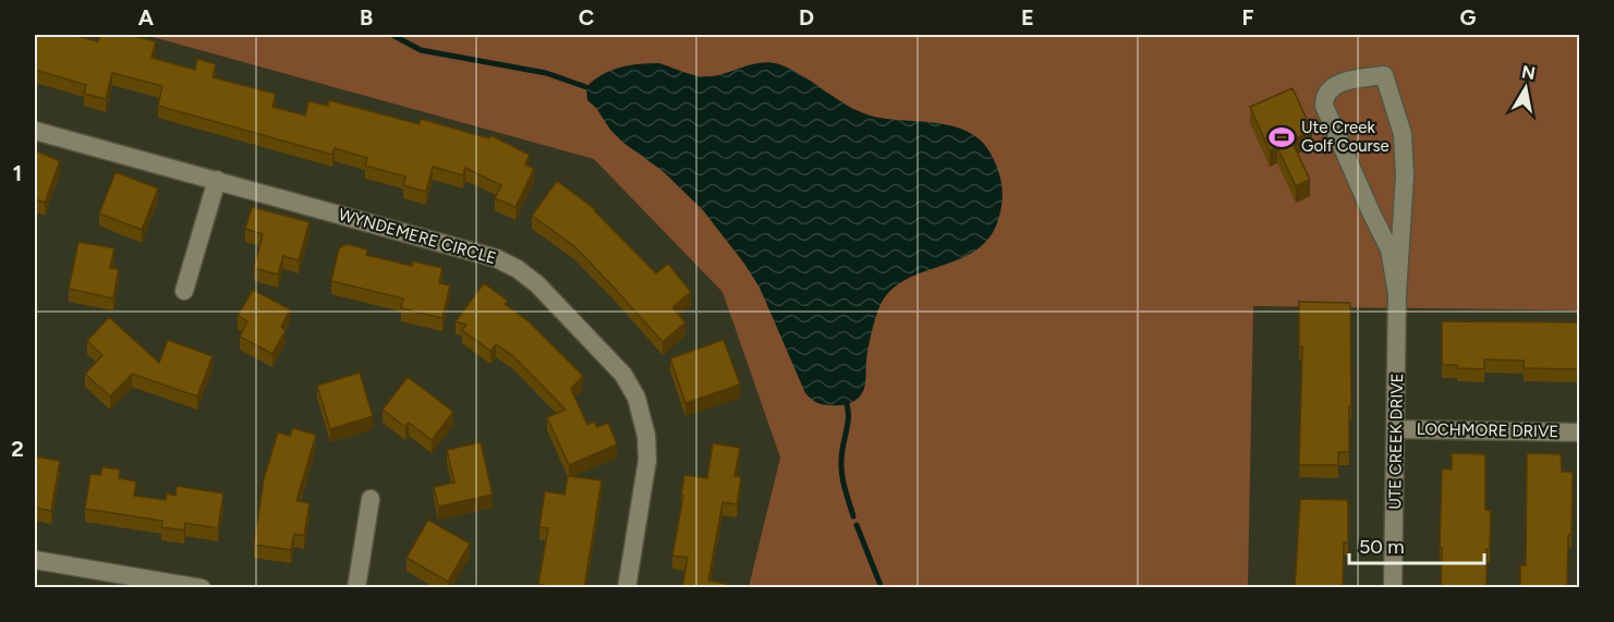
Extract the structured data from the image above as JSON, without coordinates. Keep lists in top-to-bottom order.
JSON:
{
  "streets": {
    "street": ["WYNDEMERE CIRCLE", "LOCHMORE DRIVE", "UTE CREEK DRIVE"]
  },
  "crossings": [
    ["LOCHMORE DRIVE", "UTE CREEK DRIVE"]
  ],
  "places": {
    "sports": ["Ute Creek Golf Course"]
  },
  "scale_bar": "50 m",
  "north": "top",
  "grid": {
    "columns": [
      "A",
      "B",
      "C",
      "D",
      "E",
      "F",
      "G"
    ],
    "rows": ["1", "2"]
  }
}
